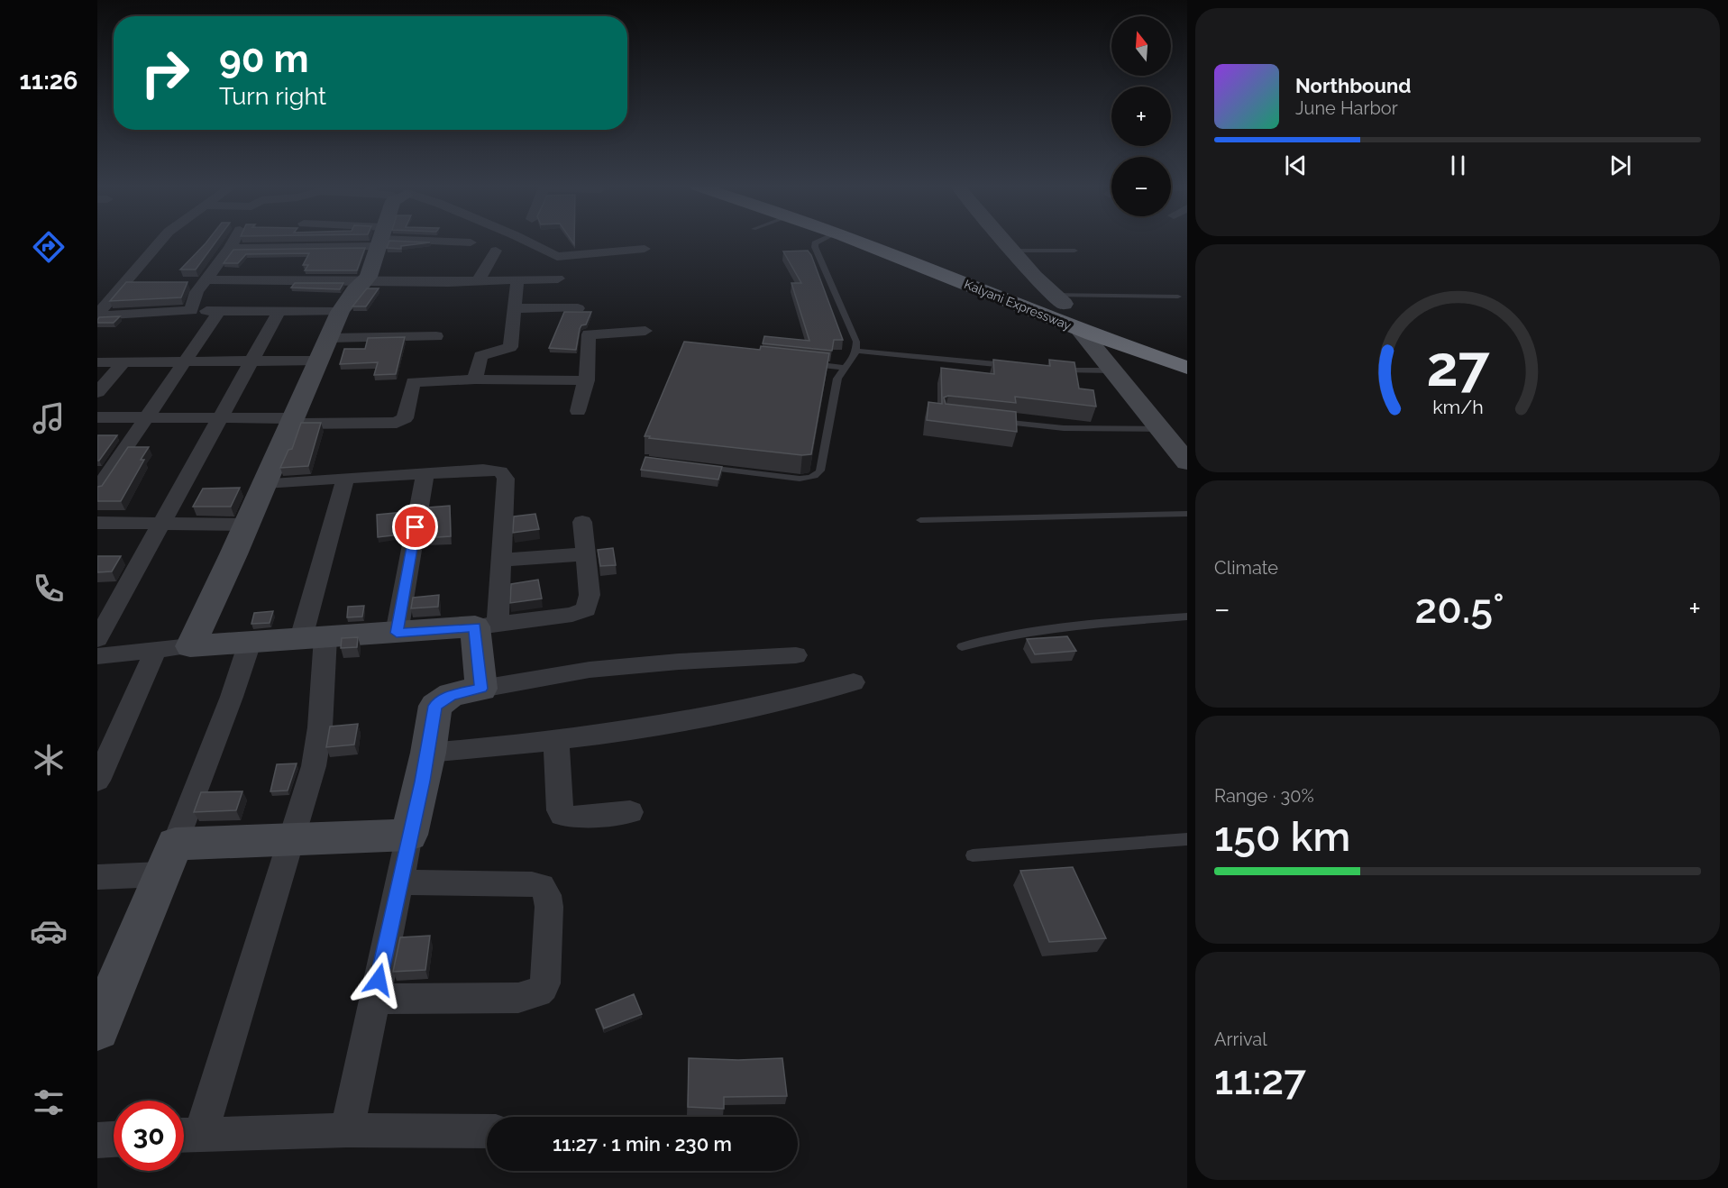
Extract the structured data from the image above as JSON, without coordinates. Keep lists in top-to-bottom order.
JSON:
{
  "streets": {
    "highway": ["Kalyani Expressway"]
  },
  "north": "top",
  "page": {
    "tabs": "11:26",
    "map_buttons": ["+", "−"],
    "turn": ["90 m", "Turn right"],
    "song": ["Northbound", "June Harbor"],
    "tile": [
      "Climate",
      ["Range · 30%", "150 km"],
      ["Arrival", "11:27"]
    ],
    "heat": ["−", "20.5°", "+"],
    "limit": "30",
    "trip": "11:27 · 1 min · 230 m",
    "gauge": ["27", "km/h"]
  }
}
